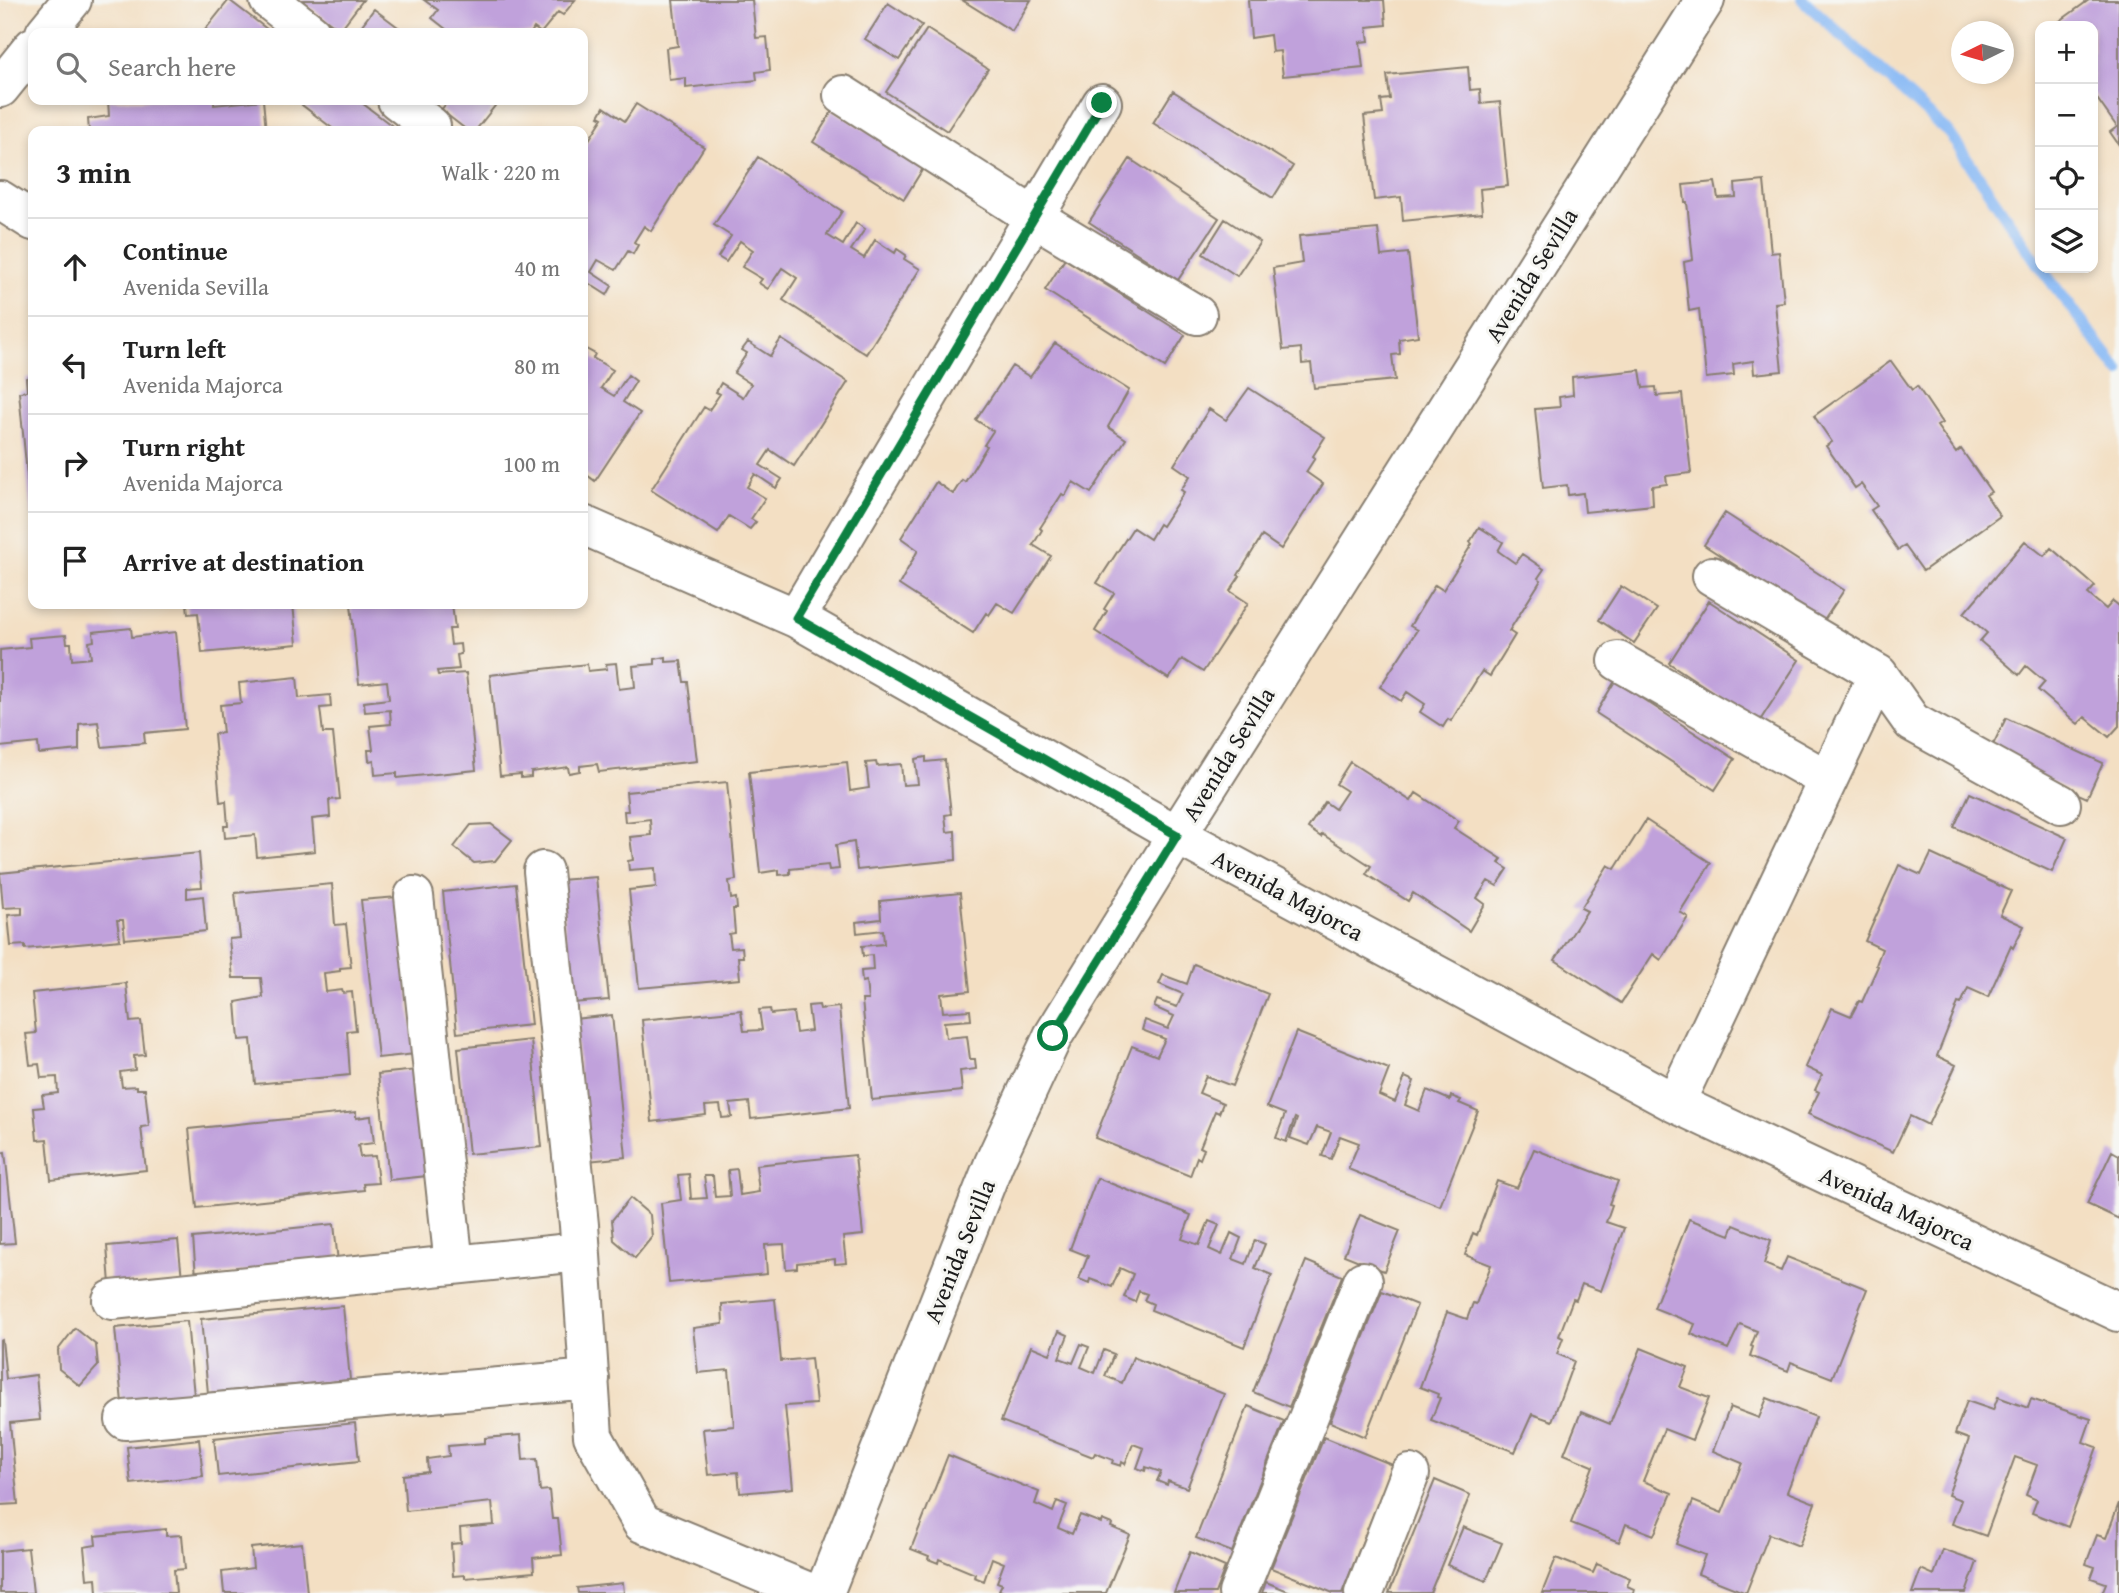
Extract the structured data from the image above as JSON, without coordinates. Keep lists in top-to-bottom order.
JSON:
{
  "streets": {
    "street": ["Avenida Sevilla", "Avenida Majorca"]
  },
  "crossings": [
    ["Avenida Sevilla", "Avenida Majorca"]
  ],
  "north": "left",
  "page": {
    "map_buttons": ["+", "−"],
    "search": "Search here",
    "heading": ["3 min", "Walk · 220 m"],
    "list": [
      ["Continue", "Avenida Sevilla", "40 m"],
      ["Turn left", "Avenida Majorca", "80 m"],
      ["Turn right", "Avenida Majorca", "100 m"],
      "Arrive at destination"
    ]
  }
}
